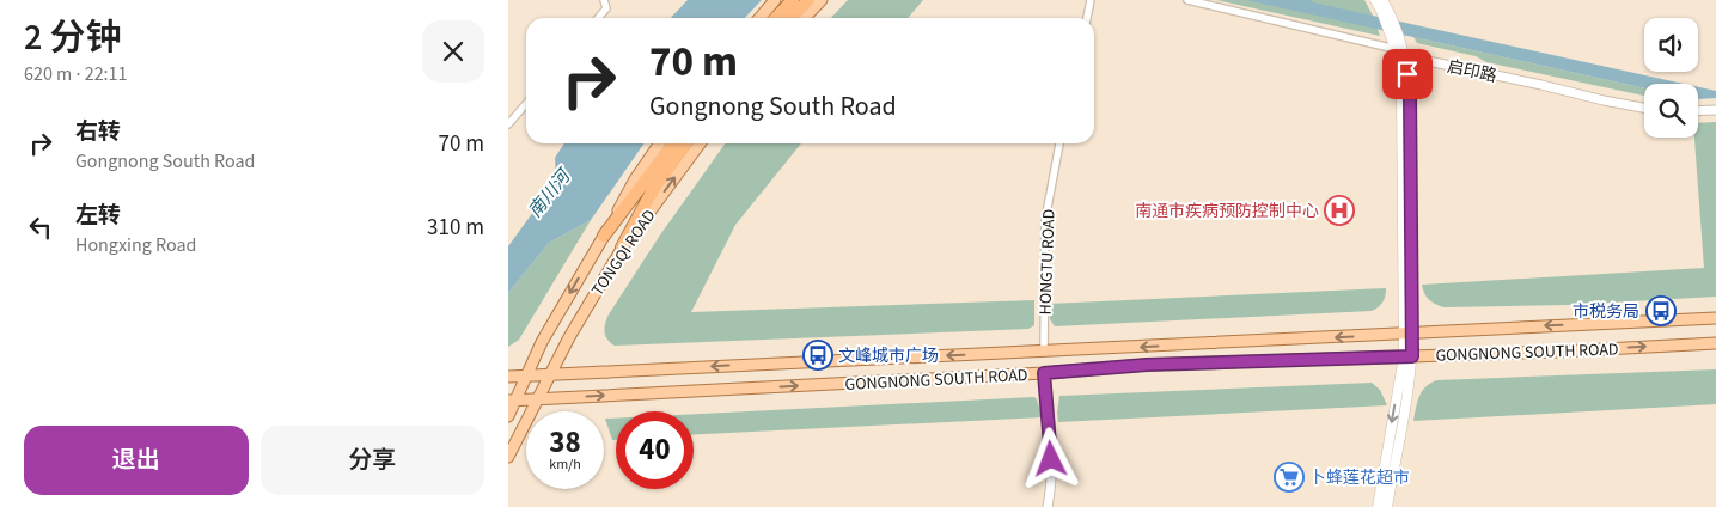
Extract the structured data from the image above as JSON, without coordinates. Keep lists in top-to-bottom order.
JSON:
{
  "streets": {
    "main road": ["TONGQI ROAD", "GONGNONG SOUTH ROAD"],
    "street": ["启印路", "HONGTU ROAD"]
  },
  "crossings": [
    ["TONGQI ROAD", "GONGNONG SOUTH ROAD"],
    ["HONGTU ROAD", "GONGNONG SOUTH ROAD"]
  ],
  "water": ["南川河"],
  "places": {
    "hospital": ["南通市疾病预防控制中心"],
    "bus stop": ["市税务局", "文峰城市广场"],
    "supermarket": ["卜蜂莲花超市"]
  },
  "page": {
    "heading": ["2 分钟", "620 m · 22:11"],
    "turn": ["70 m", "Gongnong South Road"],
    "list": [
      {
        "name": "右转",
        "note": "Gongnong South Road",
        "value": "70 m"
      },
      {
        "name": "左转",
        "note": "Hongxing Road",
        "value": "310 m"
      }
    ],
    "speed": "38 km/h",
    "limit": "40",
    "buttons": ["退出", "分享"]
  }
}
